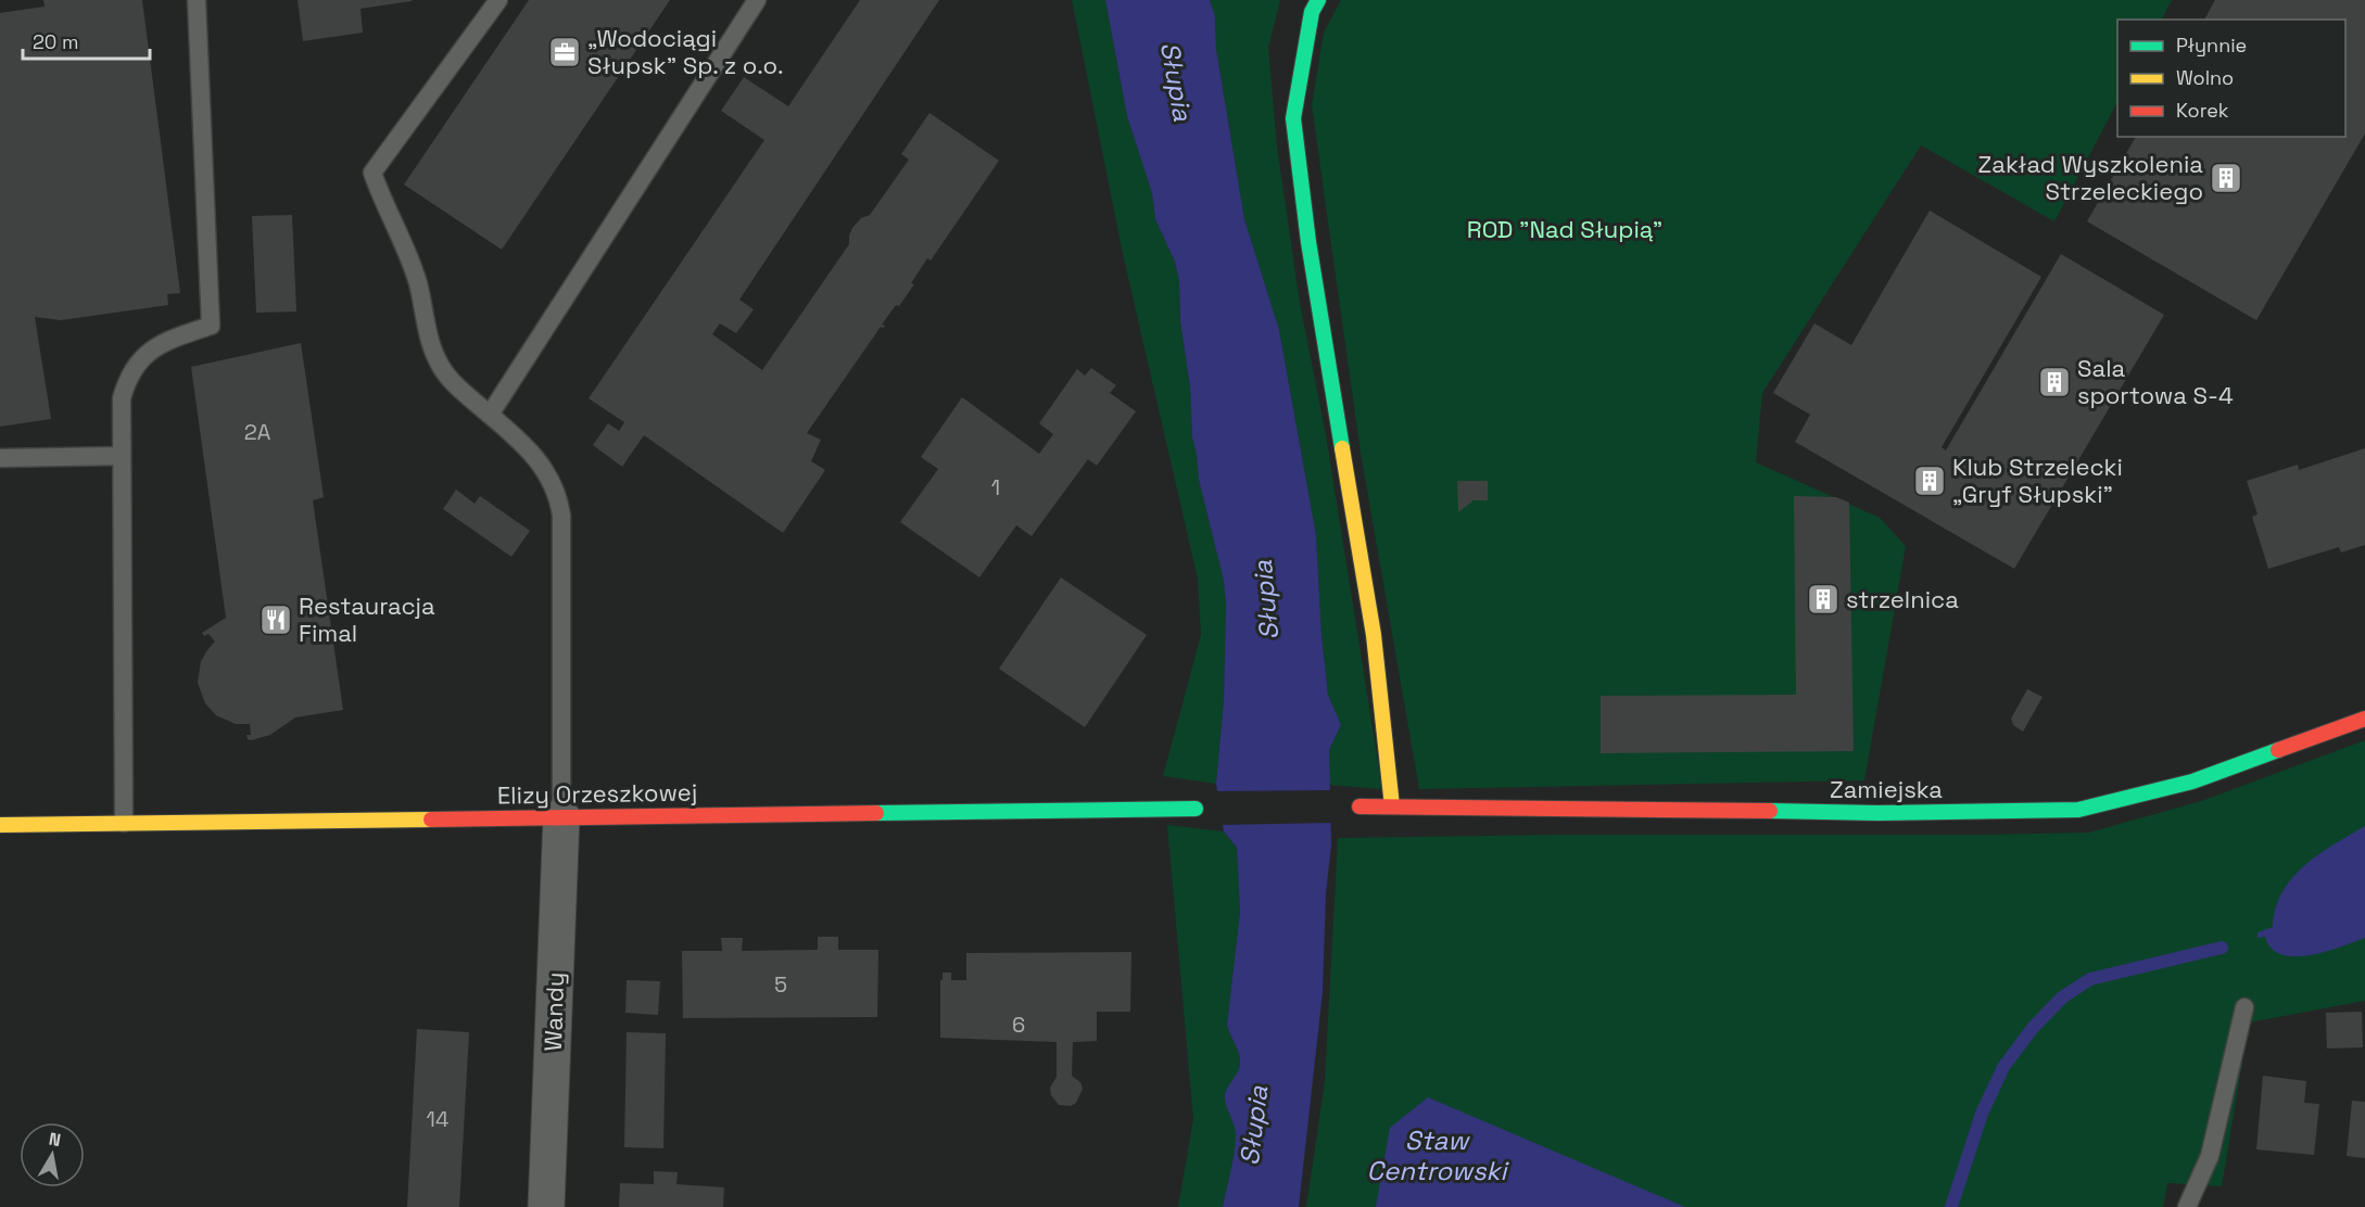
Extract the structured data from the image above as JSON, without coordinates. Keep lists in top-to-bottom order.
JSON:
{
  "streets": {
    "street": ["Zamiejska", "Elizy Orzeszkowej", "Wandy"]
  },
  "crossings": [
    ["Elizy Orzeszkowej", "Wandy"]
  ],
  "water": ["Słupia", "Staw Centrowski"],
  "parks": ["ROD \"Nad Słupią\""],
  "places": {
    "office": ["„Wodociągi Słupsk” Sp. z o.o."],
    "building": [
      "Zakład Wyszkolenia Strzeleckiego",
      "Sala sportowa S-4",
      "Klub Strzelecki „Gryf Słupski”",
      "strzelnica"
    ],
    "restaurant": ["Restauracja Fimal"]
  },
  "house_numbers": [
    "2A",
    "1",
    "5",
    "6",
    "14"
  ],
  "legend": ["Płynnie", "Wolno", "Korek"],
  "scale_bar": "20 m",
  "north": "top"
}
